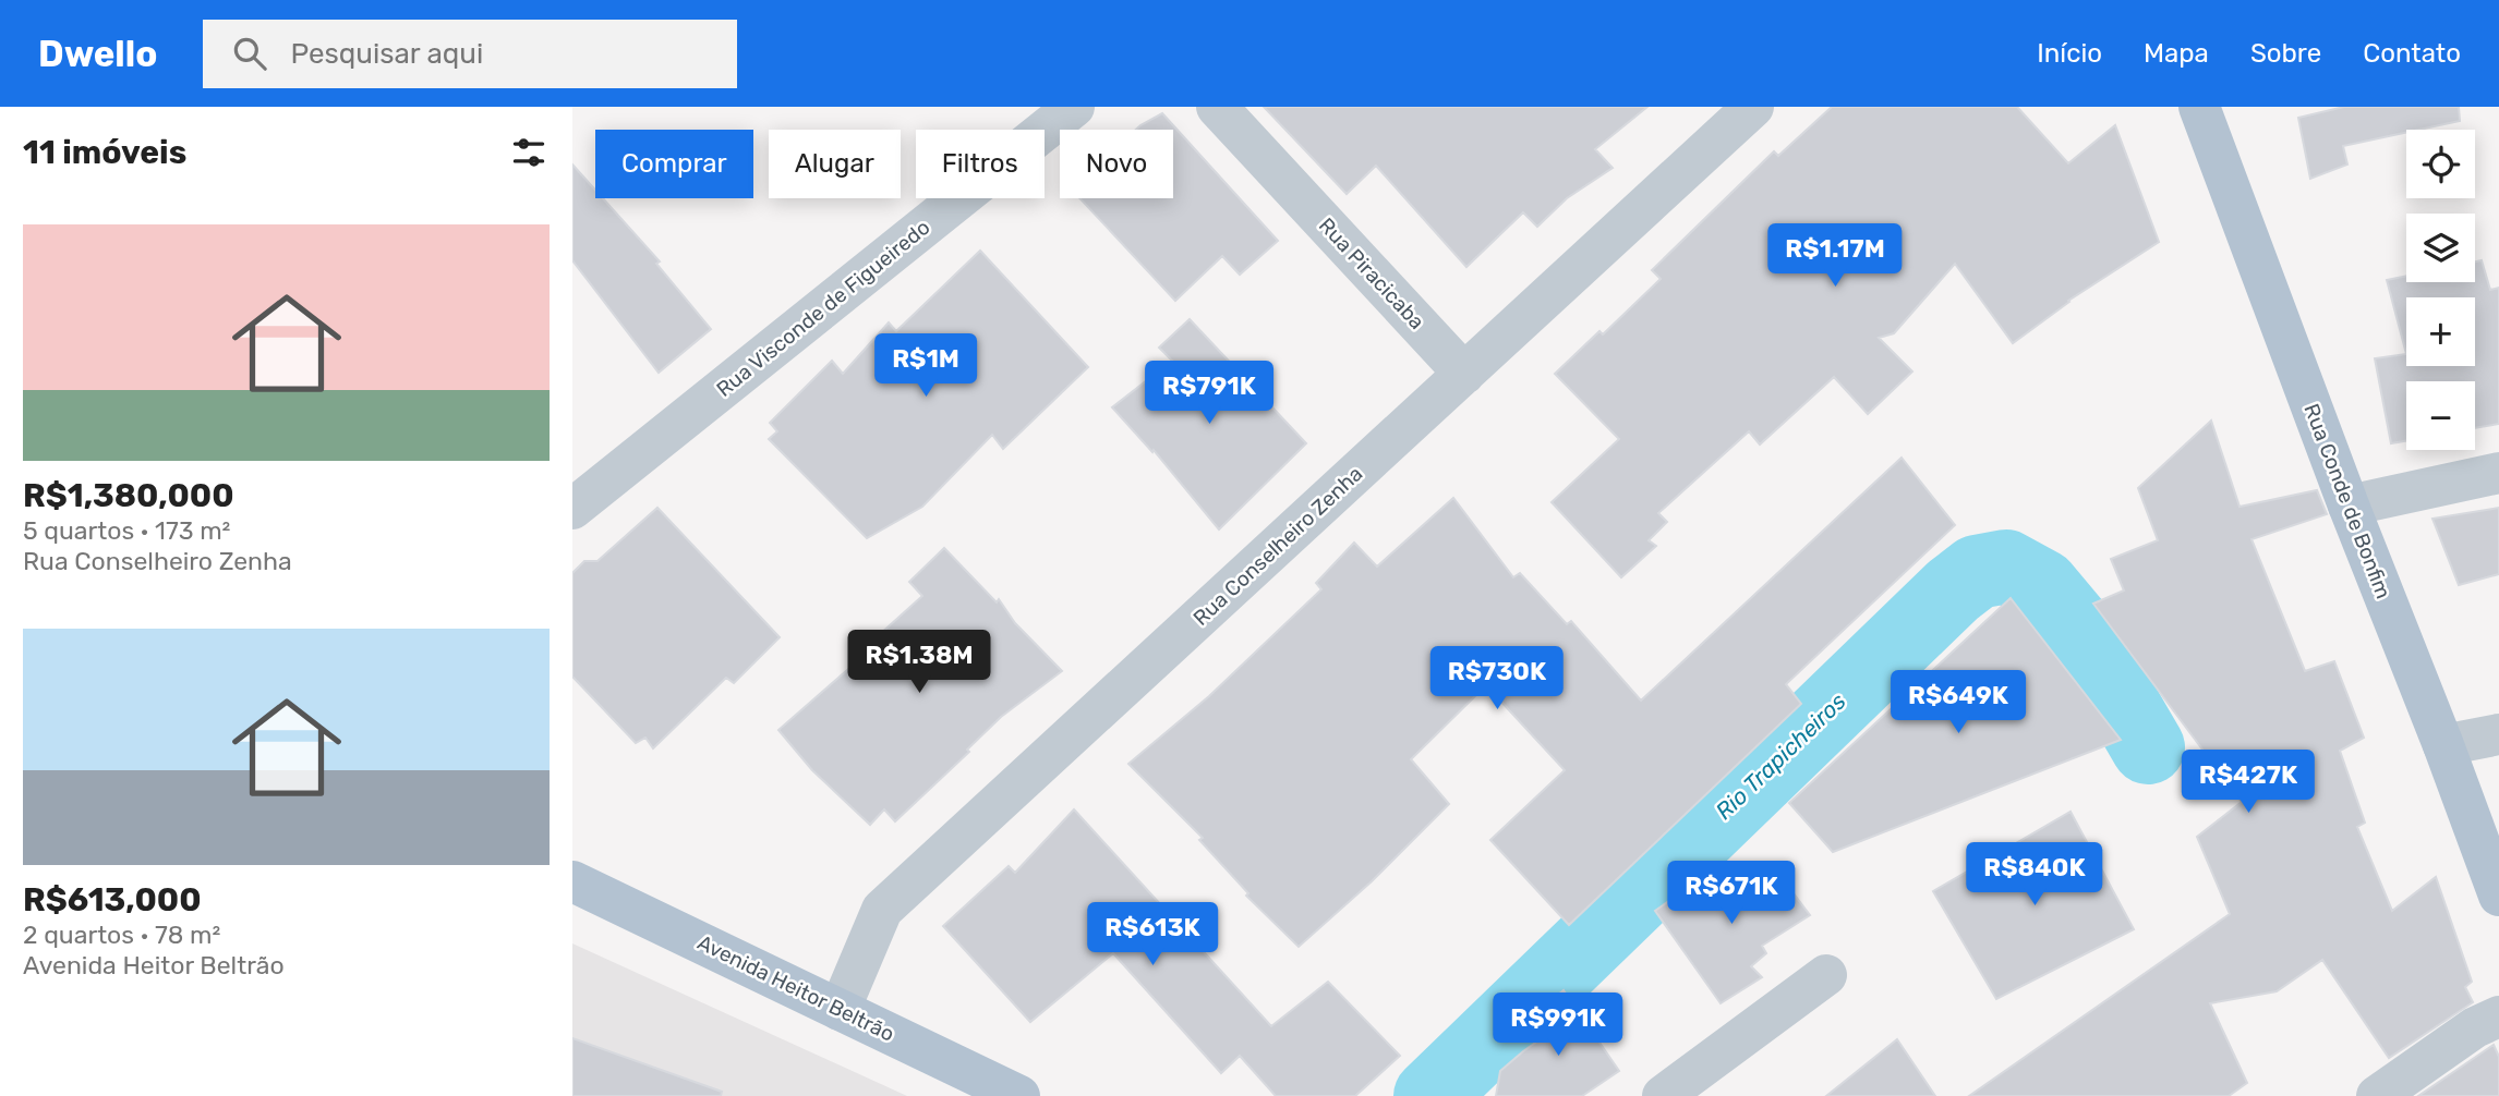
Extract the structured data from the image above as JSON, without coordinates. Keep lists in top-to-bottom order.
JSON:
{
  "streets": {
    "main road": ["Rua Conde de Bonfim", "Avenida Heitor Beltrão"],
    "street": ["Rua Piracicaba", "Rua Visconde de Figueiredo", "Rua Conselheiro Zenha"]
  },
  "crossings": [
    ["Rua Piracicaba", "Rua Conselheiro Zenha"],
    ["Rua Conselheiro Zenha", "Avenida Heitor Beltrão"]
  ],
  "water": ["Rio Trapicheiros"],
  "page": {
    "header": "Dwello",
    "search": "Pesquisar aqui",
    "nav": [
      "Início",
      "Mapa",
      "Sobre",
      "Contato"
    ],
    "heading": "11 imóveis",
    "map_buttons": ["+", "−"],
    "chip": [
      "Comprar",
      "Alugar",
      "Filtros",
      "Novo"
    ],
    "list": [
      {
        "name": "R$1,380,000",
        "note": "5 quartos · 173 m² · Rua Conselheiro Zenha"
      },
      {
        "name": "R$613,000",
        "note": "2 quartos · 78 m² · Avenida Heitor Beltrão"
      }
    ],
    "price": [
      "R$1.17M",
      "R$1M",
      "R$791K",
      "R$1.38M",
      "R$730K",
      "R$649K",
      "R$427K",
      "R$840K",
      "R$671K",
      "R$613K",
      "R$991K"
    ]
  }
}
